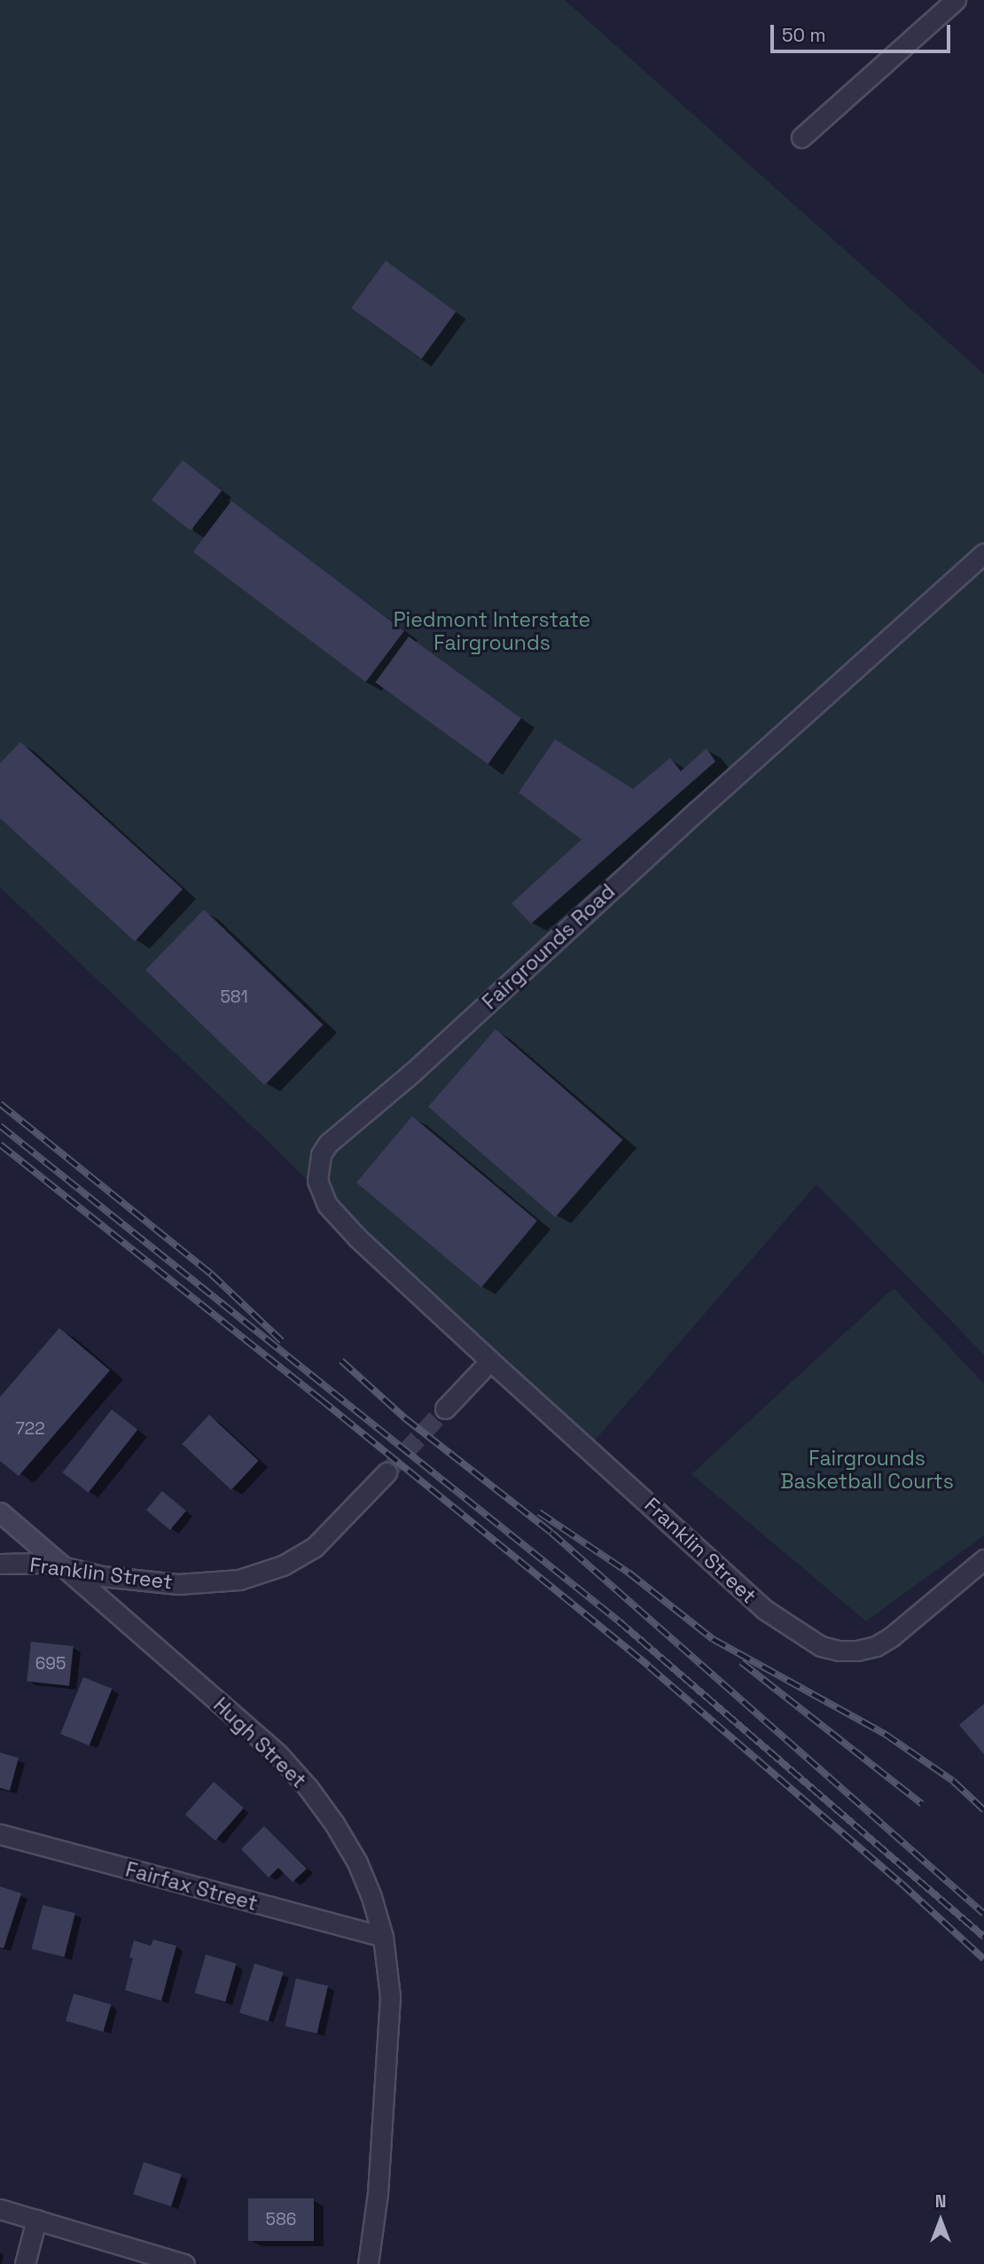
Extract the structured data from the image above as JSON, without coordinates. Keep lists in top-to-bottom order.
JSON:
{
  "streets": {
    "street": [
      "Fairgrounds Road",
      "Franklin Street",
      "Hugh Street",
      "Fairfax Street"
    ]
  },
  "crossings": [
    ["Fairgrounds Road", "Franklin Street"],
    ["Franklin Street", "Hugh Street"],
    ["Hugh Street", "Fairfax Street"]
  ],
  "parks": ["Piedmont Interstate Fairgrounds", "Fairgrounds Basketball Courts"],
  "house_numbers": [
    "581",
    "722",
    "695",
    "586"
  ],
  "scale_bar": "50 m",
  "north": "top"
}
